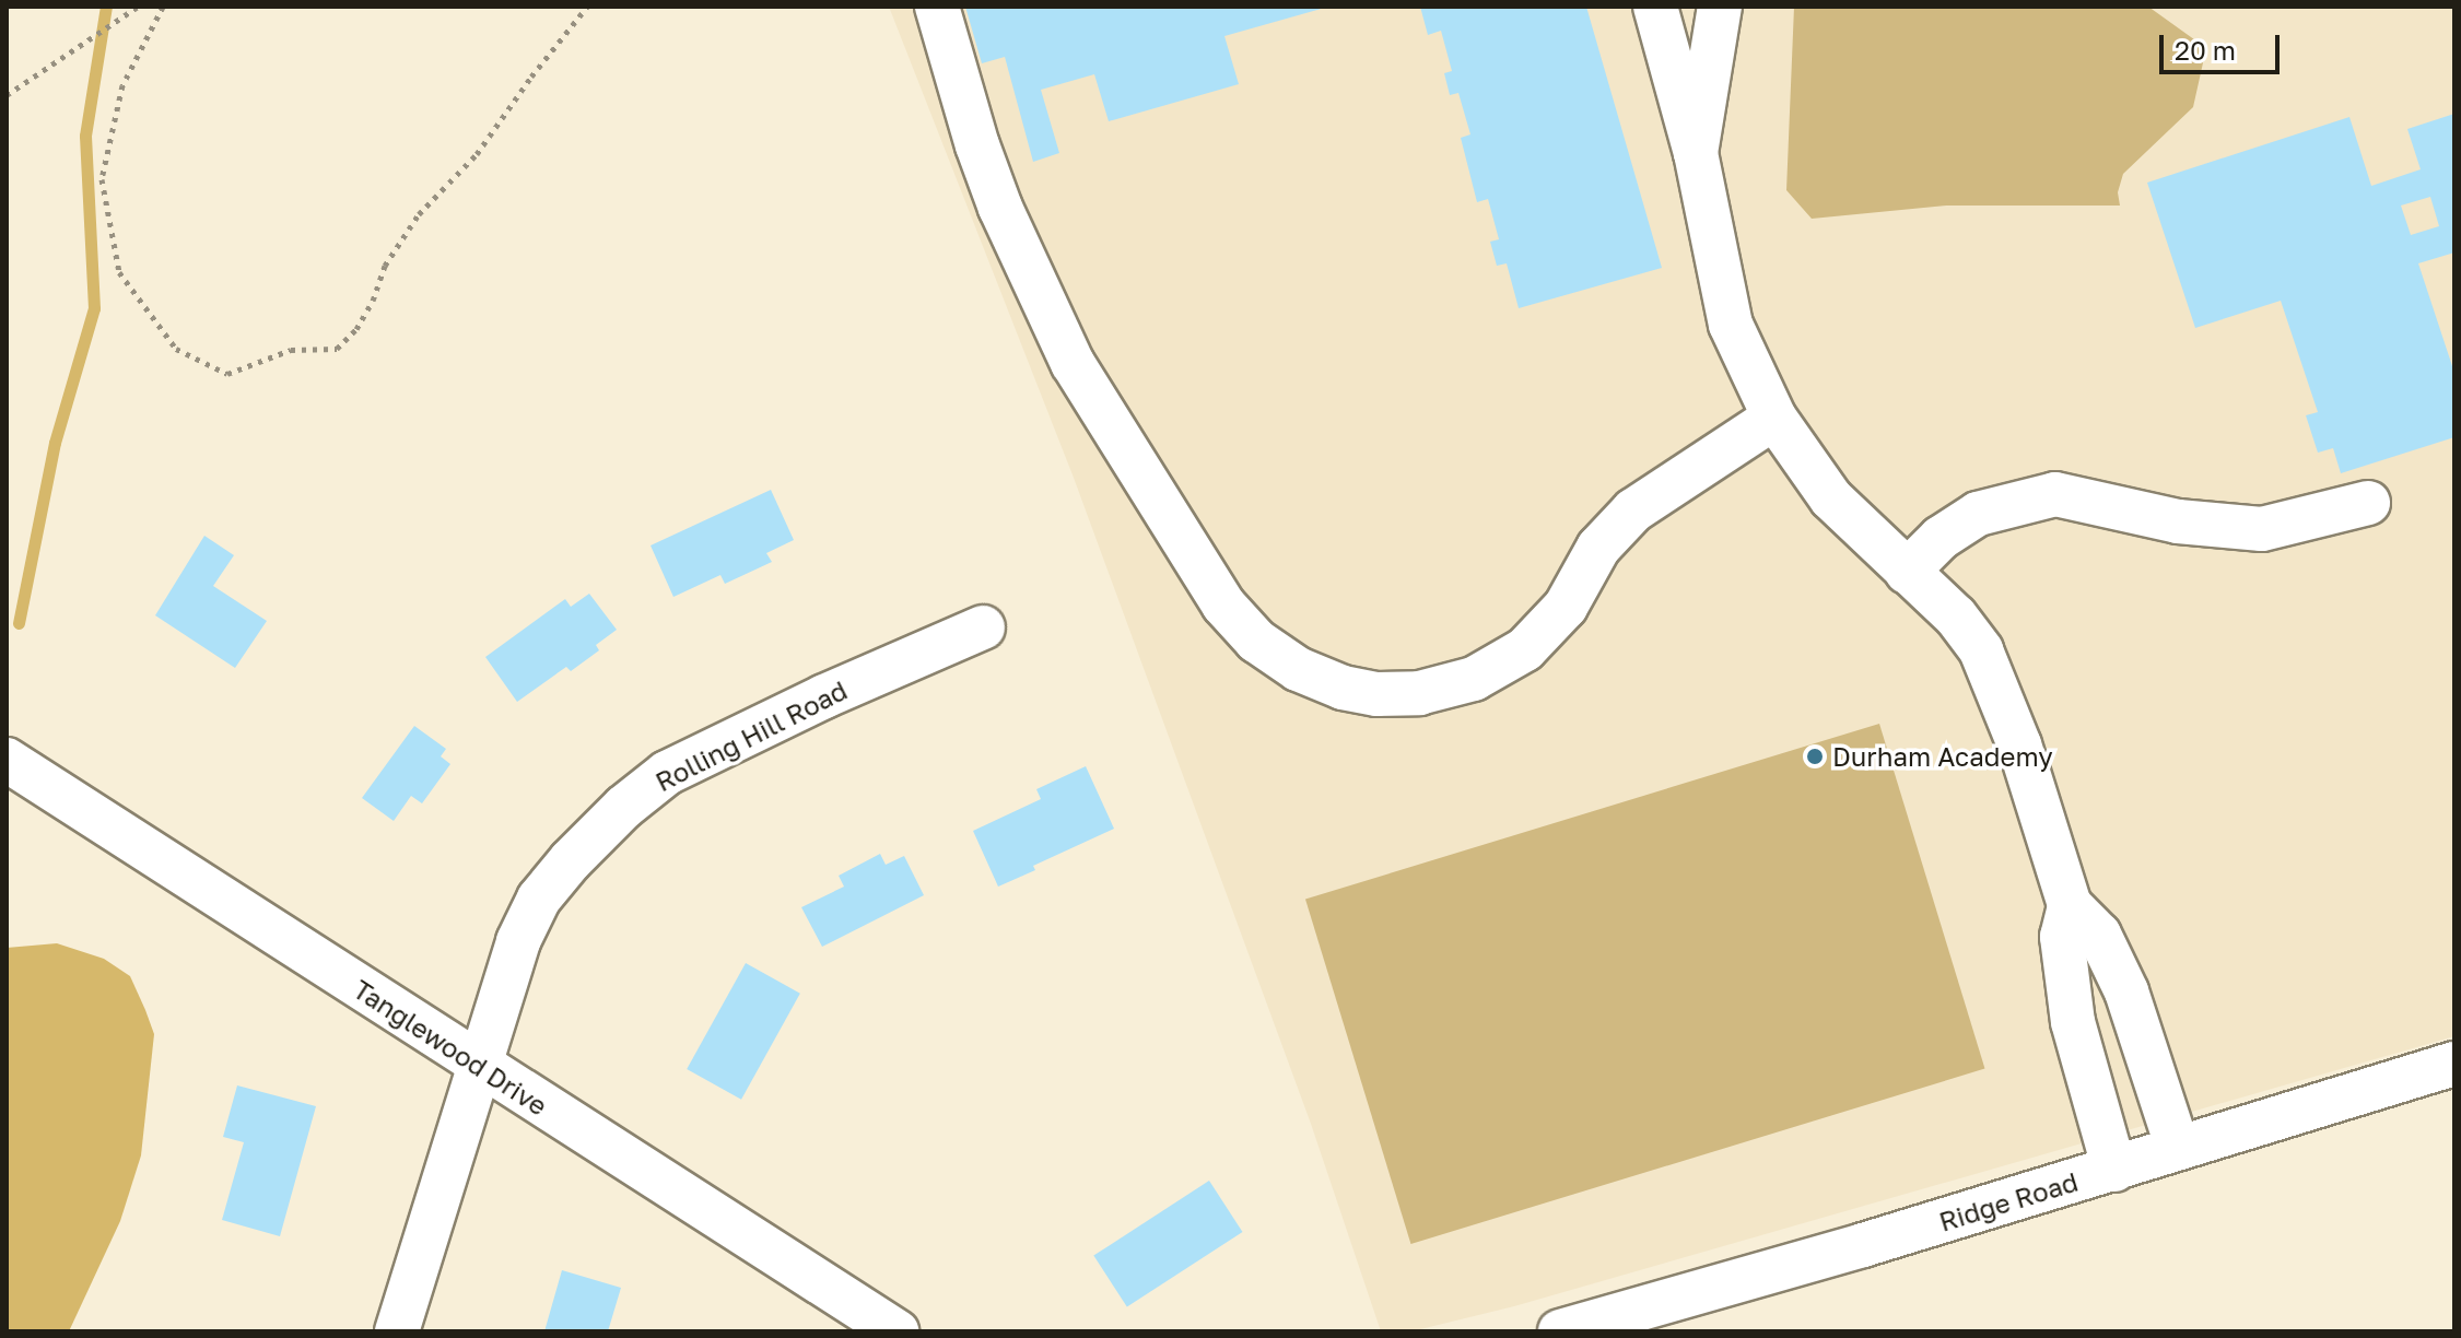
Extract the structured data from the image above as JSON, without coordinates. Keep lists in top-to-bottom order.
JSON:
{
  "streets": {
    "street": ["Rolling Hill Road", "Tanglewood Drive", "Ridge Road"]
  },
  "crossings": [
    ["Rolling Hill Road", "Tanglewood Drive"]
  ],
  "places": ["Durham Academy"],
  "scale_bar": "20 m"
}
